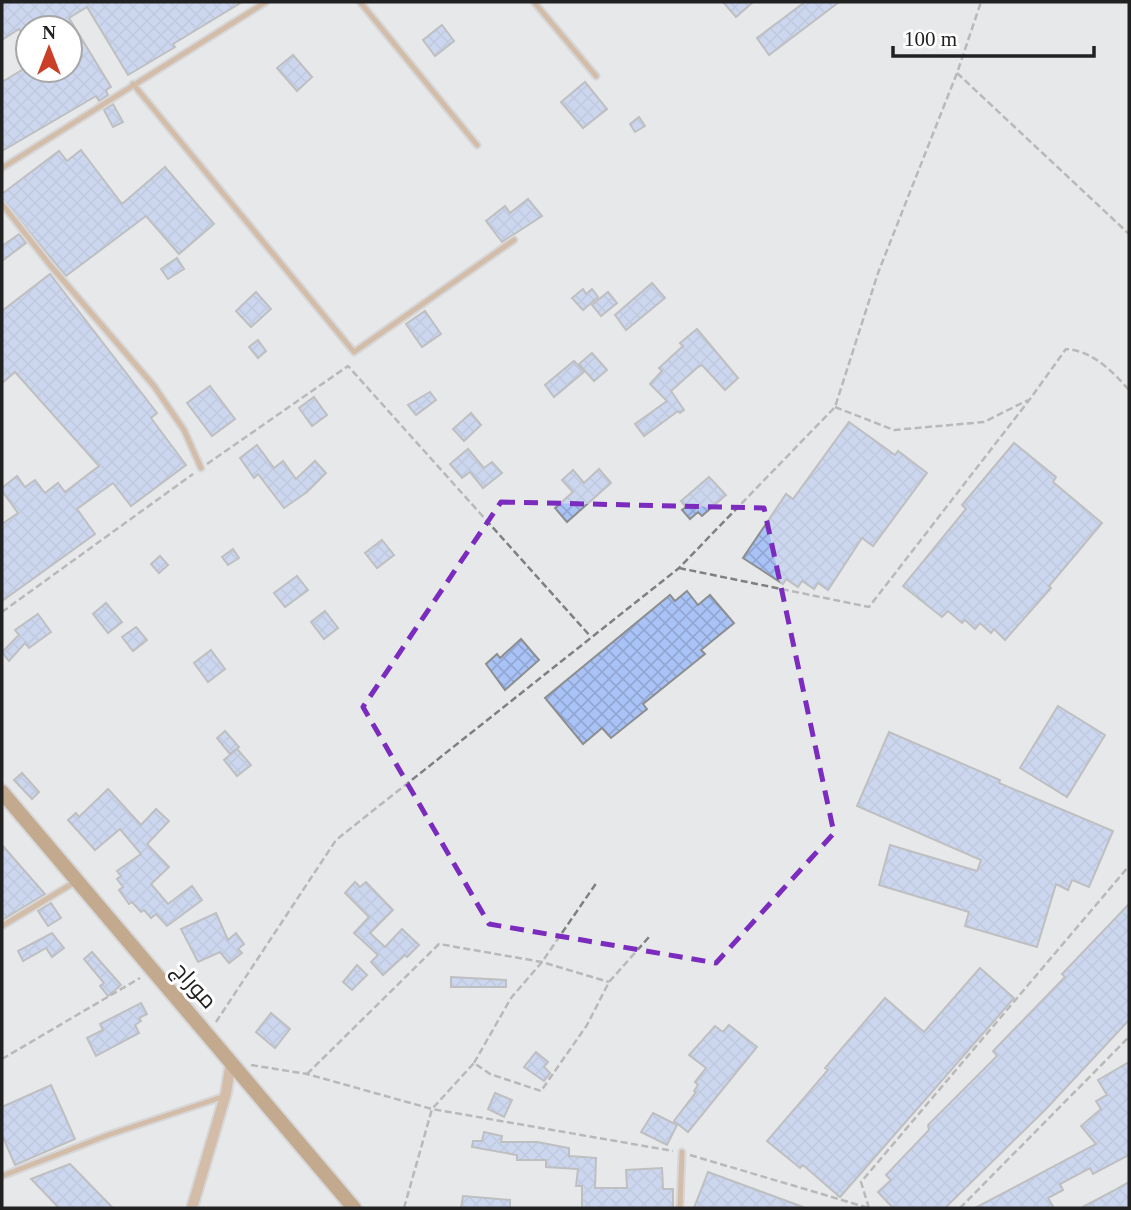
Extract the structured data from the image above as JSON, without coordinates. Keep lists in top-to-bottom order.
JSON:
{
  "streets": {
    "main road": ["موراج"]
  },
  "scale_bar": "100 m",
  "north": "top"
}
